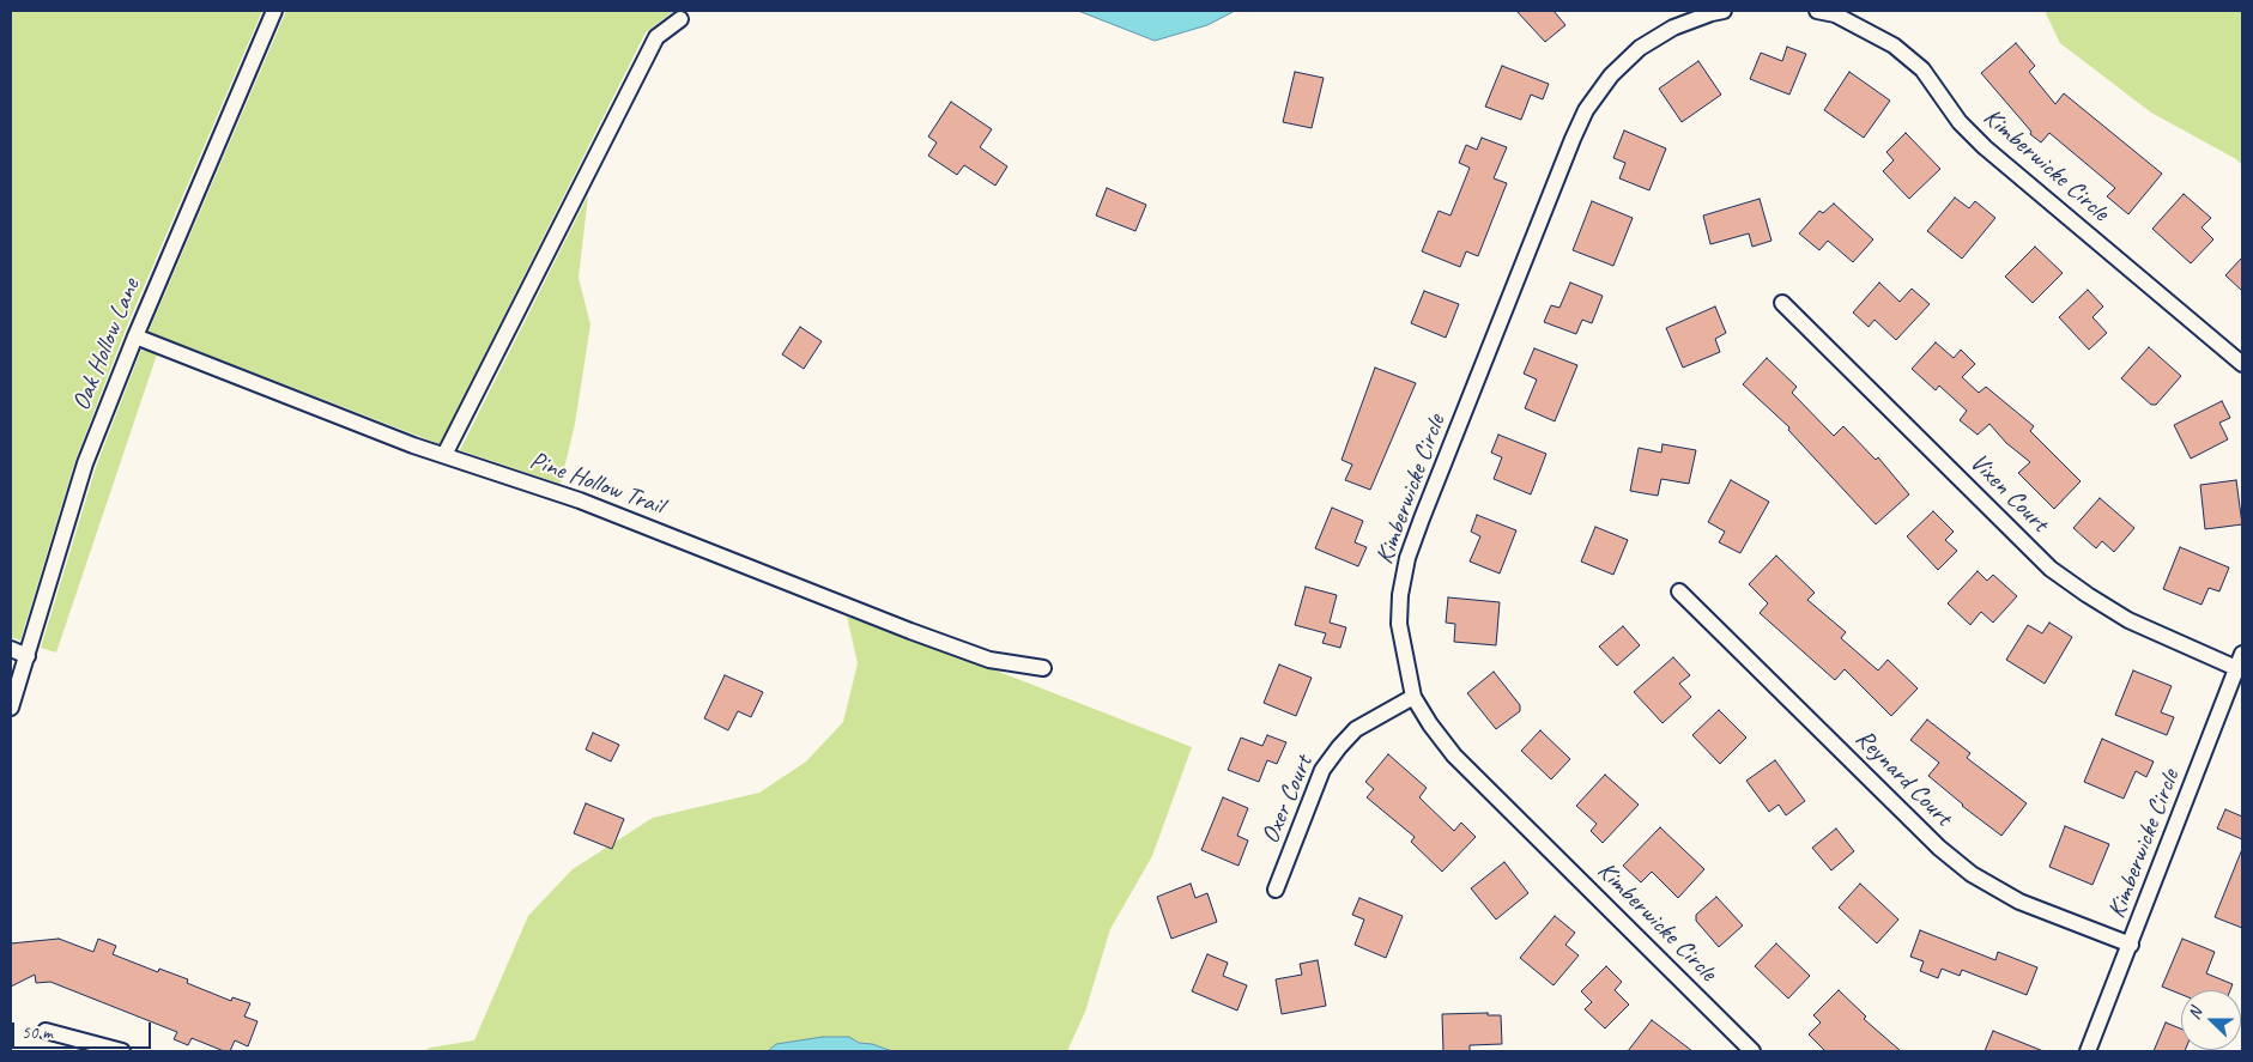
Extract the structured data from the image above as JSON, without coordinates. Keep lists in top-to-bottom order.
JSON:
{
  "streets": {
    "street": [
      "Kimberwicke Circle",
      "Oak Hollow Lane",
      "Pine Hollow Trail",
      "Vixen Court",
      "Reynard Court",
      "Oxer Court"
    ]
  },
  "crossings": [
    ["Kimberwicke Circle", "Vixen Court"],
    ["Kimberwicke Circle", "Reynard Court"],
    ["Kimberwicke Circle", "Oxer Court"],
    ["Oak Hollow Lane", "Pine Hollow Trail"]
  ],
  "scale_bar": "50 m",
  "north": "left"
}
